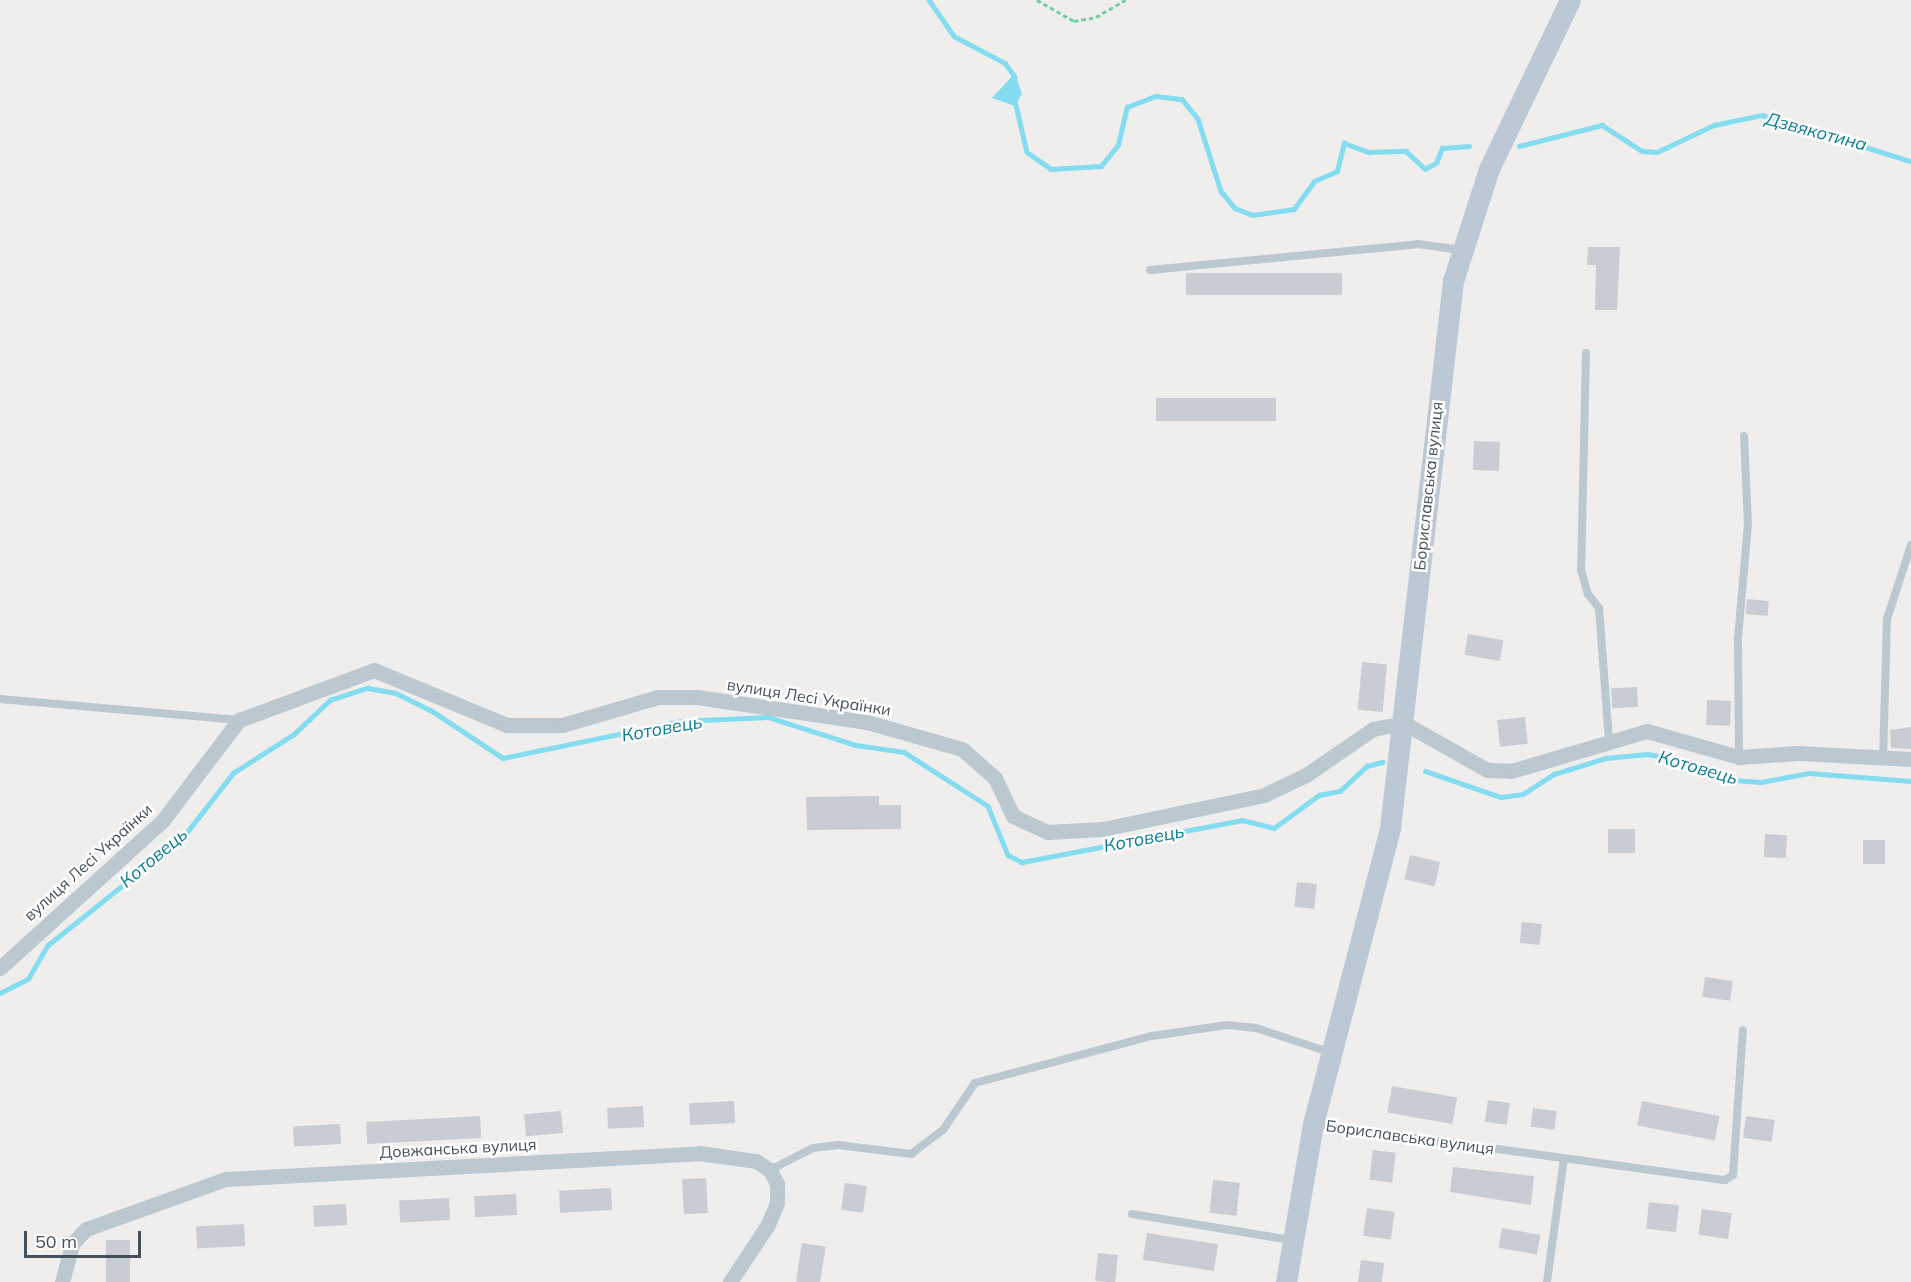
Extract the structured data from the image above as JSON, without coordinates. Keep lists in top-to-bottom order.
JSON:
{
  "streets": {
    "main road": ["Бориславська вулиця"],
    "street": ["вулиця Лесі Українки", "Довжанська вулиця"]
  },
  "crossings": [
    ["Бориславська вулиця", "вулиця Лесі Українки"]
  ],
  "water": ["Дзвякотина", "Котовець"],
  "scale_bar": "50 m"
}
